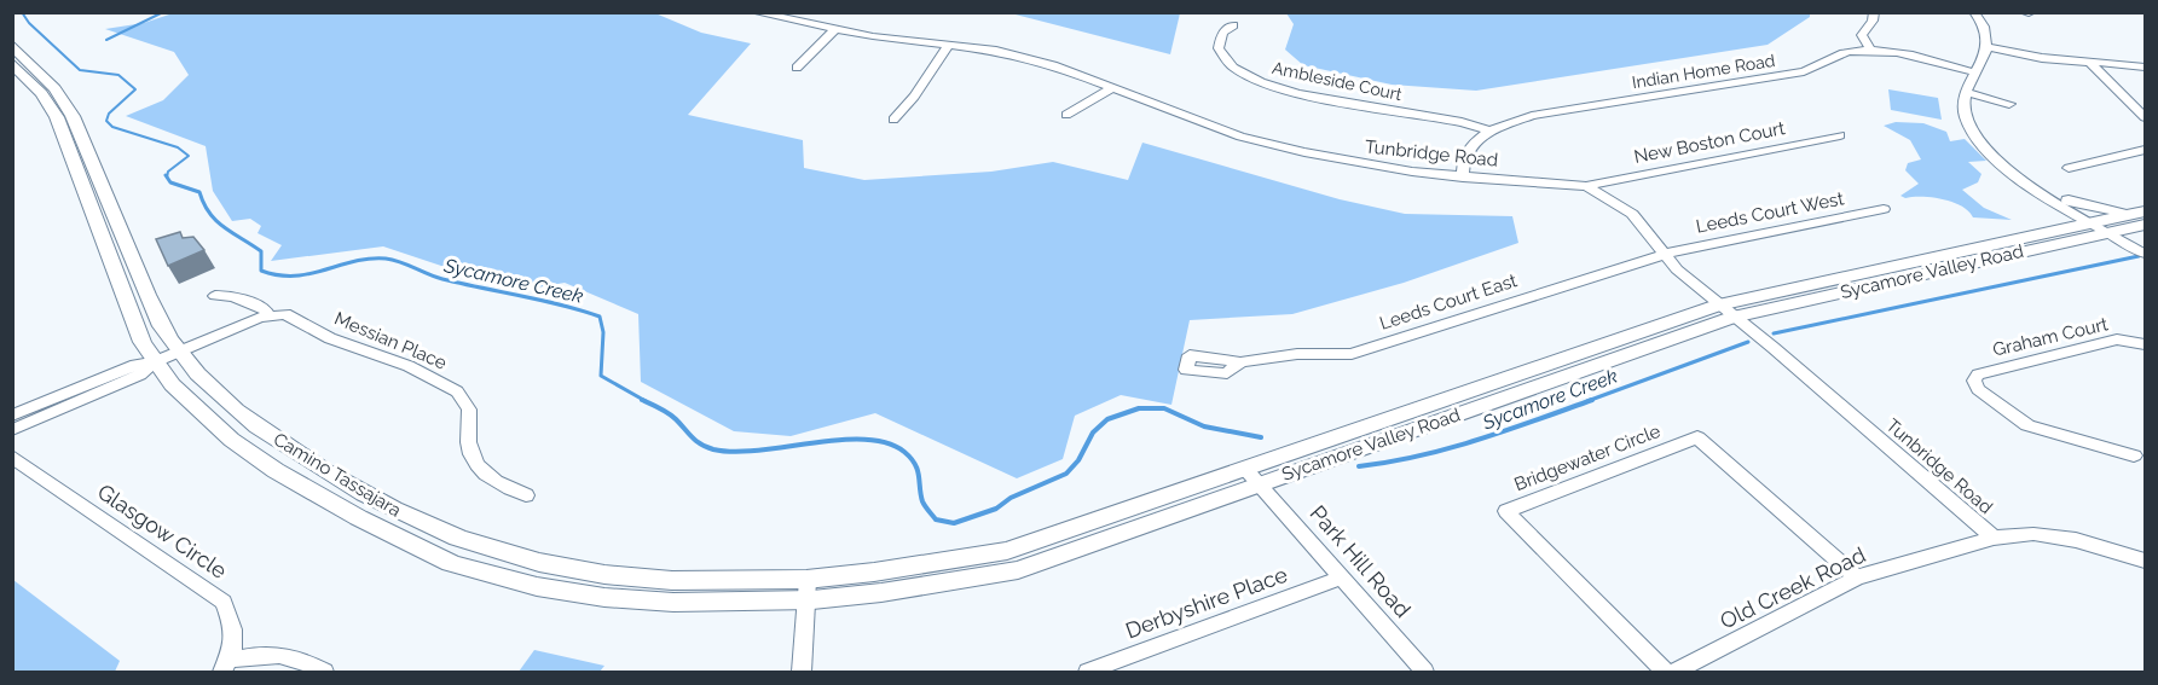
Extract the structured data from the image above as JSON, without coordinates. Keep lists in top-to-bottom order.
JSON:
{
  "streets": {
    "main road": ["Sycamore Valley Road", "Camino Tassajara"],
    "street": [
      "Indian Home Road",
      "Ambleside Court",
      "New Boston Court",
      "Tunbridge Road",
      "Leeds Court West",
      "Leeds Court East",
      "Graham Court",
      "Messian Place",
      "Bridgewater Circle",
      "Glasgow Circle",
      "Park Hill Road",
      "Old Creek Road",
      "Derbyshire Place"
    ]
  },
  "crossings": [
    ["Indian Home Road", "Ambleside Court"],
    ["Indian Home Road", "Tunbridge Road"],
    ["New Boston Court", "Tunbridge Road"],
    ["Tunbridge Road", "Leeds Court West"],
    ["Tunbridge Road", "Sycamore Valley Road"],
    ["Tunbridge Road", "Leeds Court East"],
    ["Tunbridge Road", "Old Creek Road"],
    ["Leeds Court West", "Leeds Court East"],
    ["Sycamore Valley Road", "Camino Tassajara"],
    ["Sycamore Valley Road", "Park Hill Road"],
    ["Bridgewater Circle", "Old Creek Road"],
    ["Park Hill Road", "Derbyshire Place"]
  ],
  "water": ["Sycamore Creek"]
}
